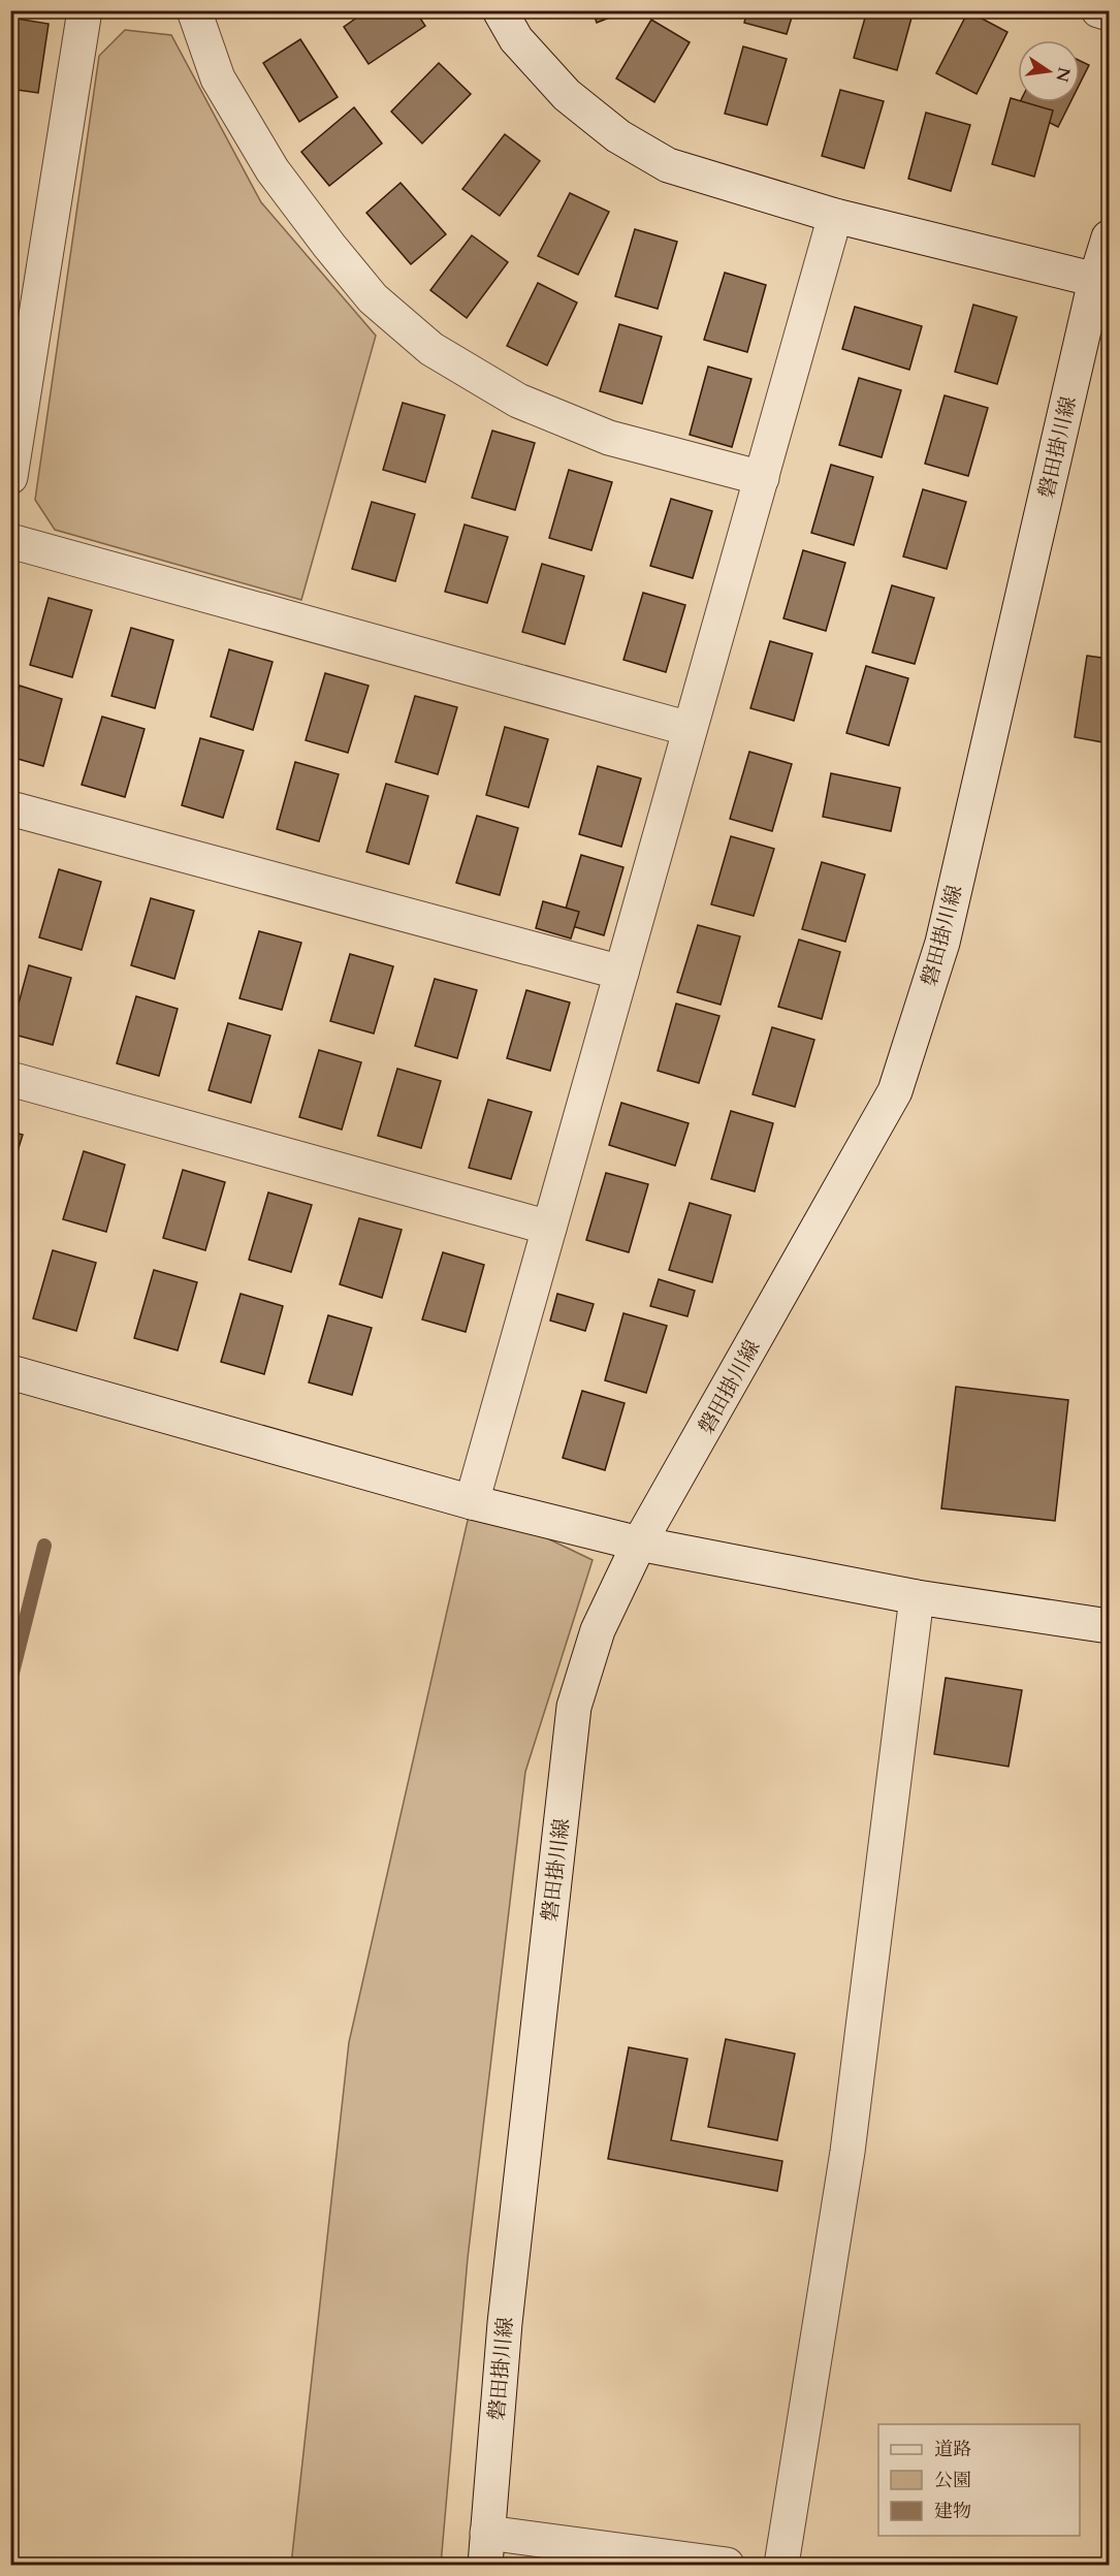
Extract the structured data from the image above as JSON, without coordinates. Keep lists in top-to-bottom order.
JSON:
{
  "streets": {
    "street": ["磐田掛川線"]
  },
  "legend": ["道路", "公園", "建物"],
  "north": "right"
}
